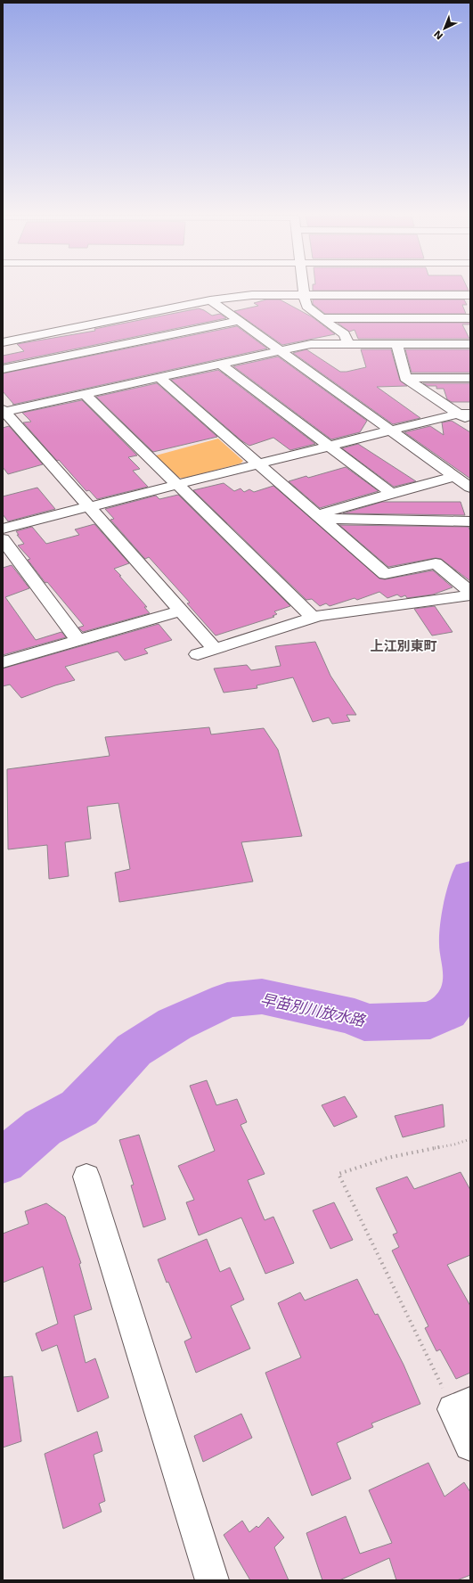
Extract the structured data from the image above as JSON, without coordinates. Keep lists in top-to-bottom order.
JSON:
{
  "districts": ["上江別東町"],
  "water": ["早苗別川放水路"],
  "north": "bottom left"
}
